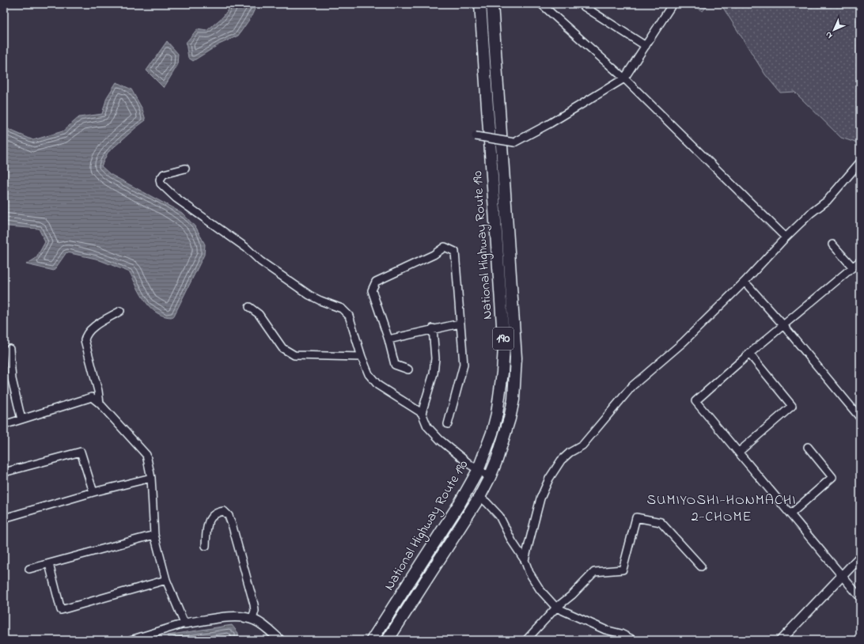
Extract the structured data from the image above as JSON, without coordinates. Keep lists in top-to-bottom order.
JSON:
{
  "streets": {
    "highway": ["National Highway Route 190", "190"]
  },
  "districts": ["SUMIYOSHI-HONMACHI 2-CHOME"],
  "north": "bottom left"
}
